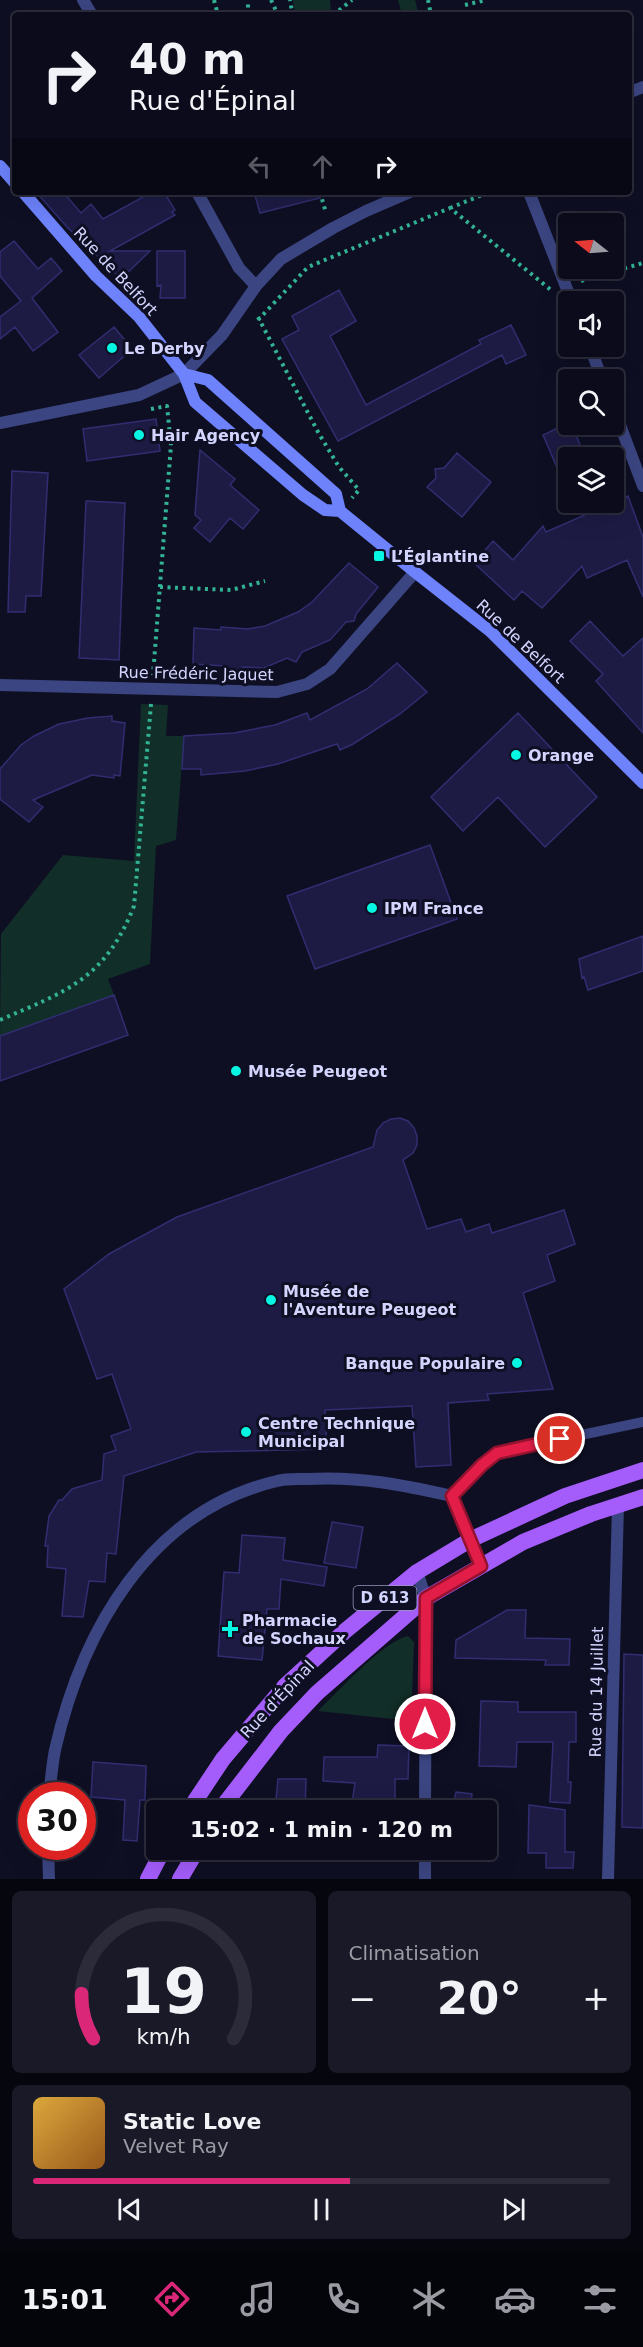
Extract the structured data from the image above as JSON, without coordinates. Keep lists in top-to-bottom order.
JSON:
{
  "streets": {
    "main road": ["Rue de Belfort", "D 613", "Rue d'Épinal"],
    "street": ["Rue Frédéric Jaquet", "Rue du 14 Juillet"]
  },
  "crossings": [
    ["Rue de Belfort", "Rue Frédéric Jaquet"],
    ["Rue du 14 Juillet", "Rue d'Épinal"]
  ],
  "places": {
    "other": [
      "Le Derby",
      "Hair Agency",
      "Orange",
      "IPM France",
      "Musée Peugeot",
      "Musée de l'Aventure Peugeot",
      "Banque Populaire",
      "Centre Technique Municipal"
    ],
    "transit": ["L’Églantine"],
    "health": ["Pharmacie de Sochaux"]
  },
  "north": "left",
  "page": {
    "turn": ["40 m", "Rue d'Épinal"],
    "limit": "30",
    "trip": "15:02 · 1 min · 120 m",
    "tile": "Climatisation",
    "heat": ["−", "20°", "+"],
    "song": ["Static Love", "Velvet Ray"],
    "tabs": "15:01",
    "gauge": ["19", "km/h"]
  }
}
